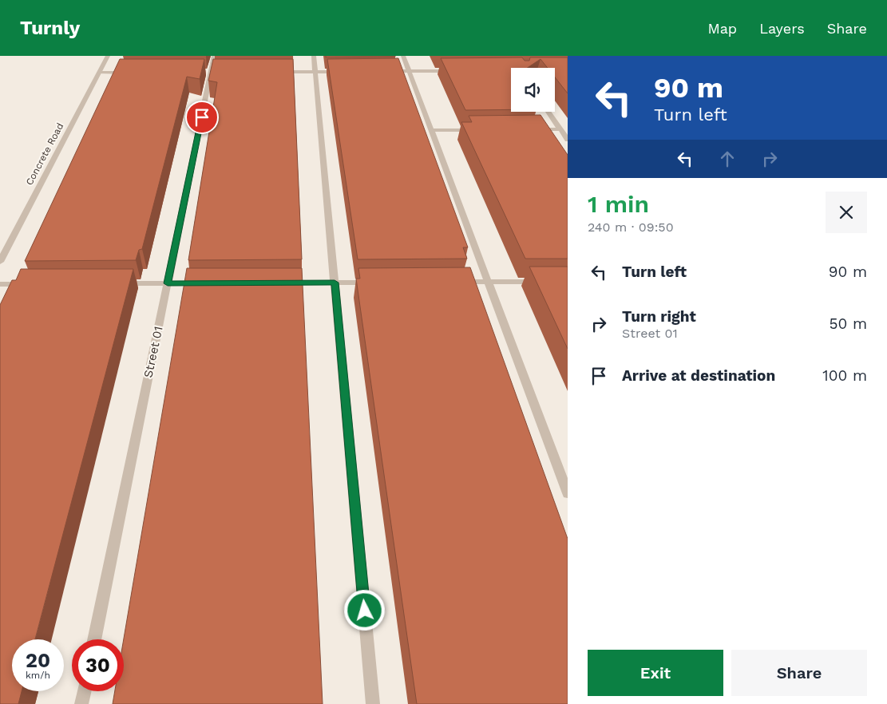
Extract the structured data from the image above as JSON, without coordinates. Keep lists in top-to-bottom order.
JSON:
{
  "streets": {
    "street": ["Concrete Road", "Street 01"]
  },
  "page": {
    "header": "Turnly",
    "nav": ["Map", "Layers", "Share"],
    "turn": ["90 m", "Turn left"],
    "heading": ["1 min", "240 m · 09:50"],
    "list": [
      {
        "name": "Turn left",
        "value": "90 m"
      },
      {
        "name": "Turn right",
        "note": "Street 01",
        "value": "50 m"
      },
      {
        "name": "Arrive at destination",
        "value": "100 m"
      }
    ],
    "speed": "20 km/h",
    "limit": "30",
    "buttons": ["Exit", "Share"]
  }
}
